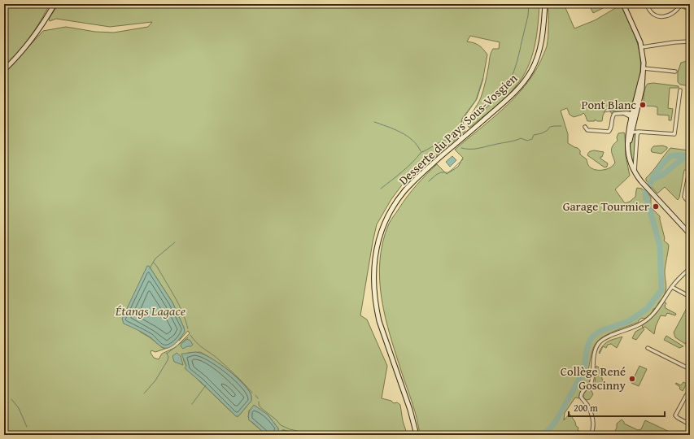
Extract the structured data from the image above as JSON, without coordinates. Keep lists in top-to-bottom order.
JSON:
{
  "streets": {
    "main road": ["Desserte du Pays Sous-Vosgien"]
  },
  "water": ["Étangs Lagace"],
  "places": ["Pont Blanc", "Garage Tourmier", "Collège René Goscinny"],
  "scale_bar": "200 m"
}
